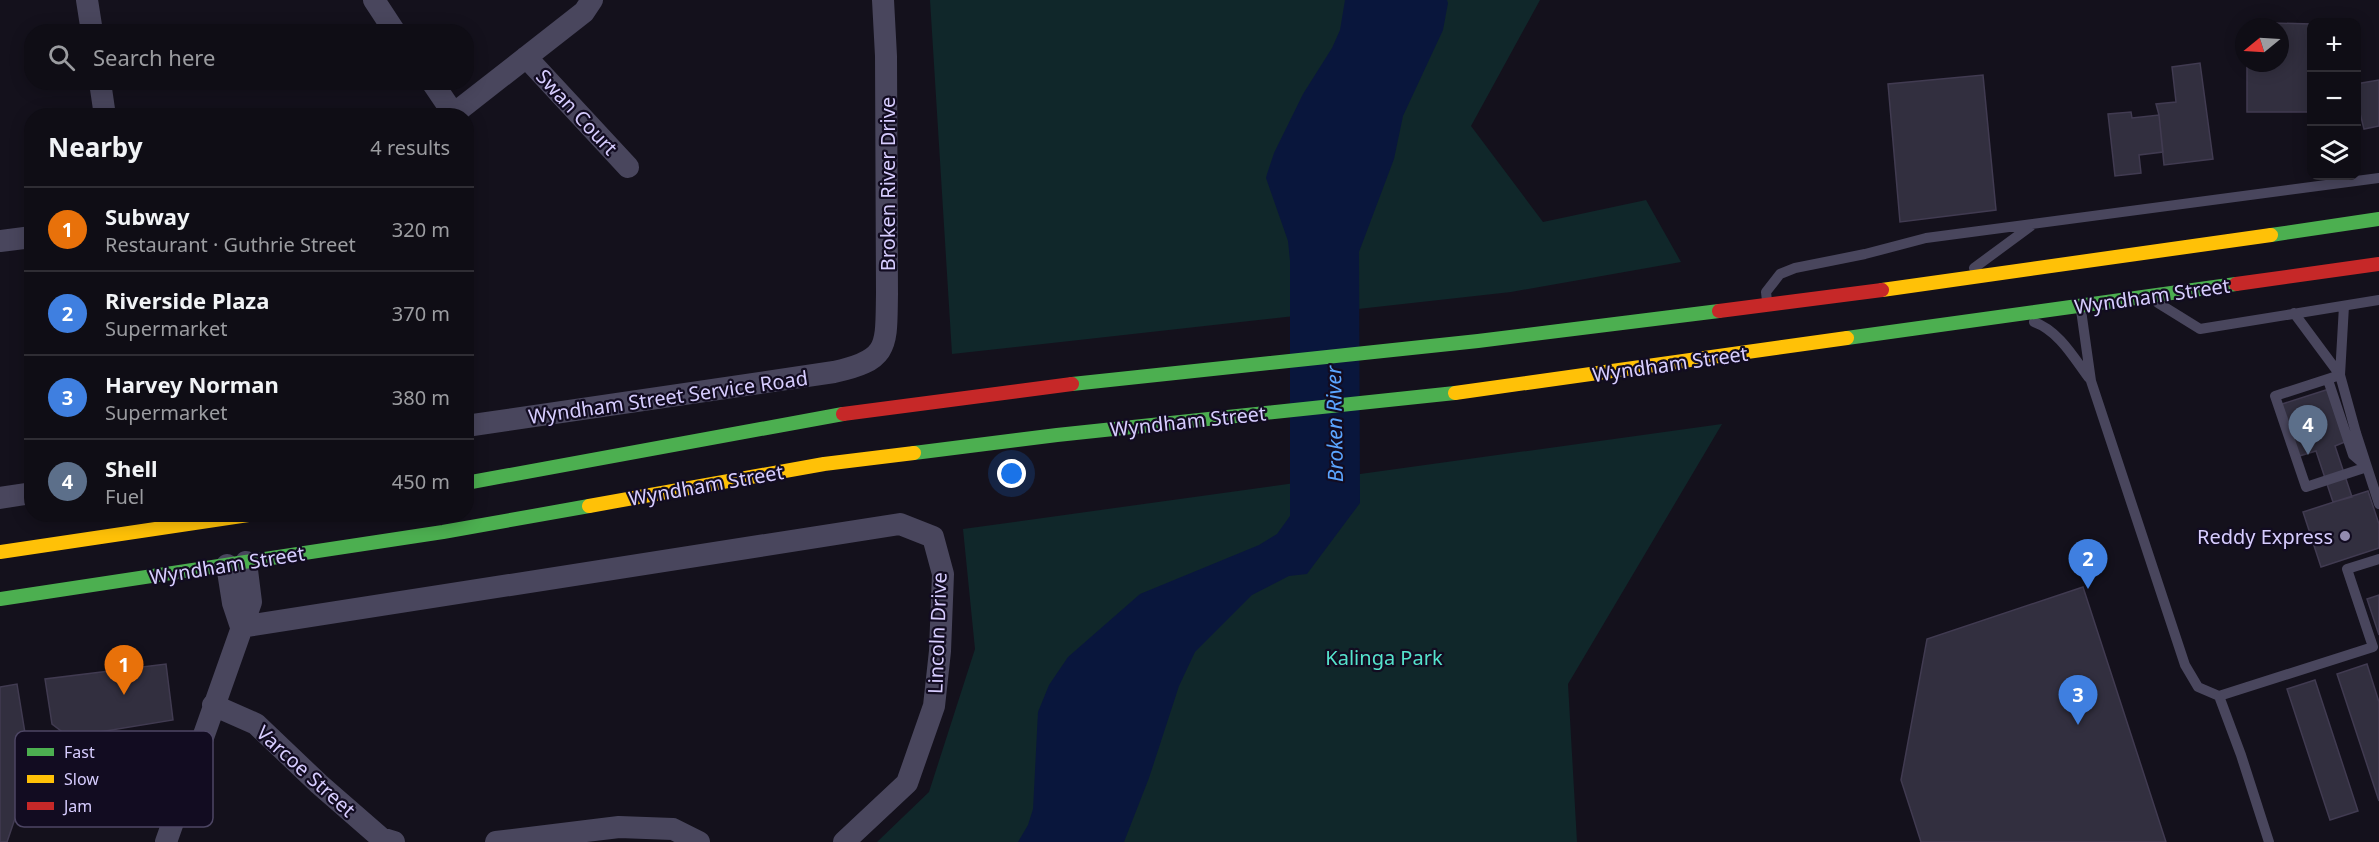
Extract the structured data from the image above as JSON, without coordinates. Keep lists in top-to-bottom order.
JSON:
{
  "streets": {
    "highway": ["Wyndham Street"],
    "street": [
      "Swan Court",
      "Broken River Drive",
      "Wyndham Street Service Road",
      "Lincoln Drive",
      "Varcoe Street"
    ]
  },
  "crossings": [
    ["Broken River Drive", "Wyndham Street Service Road"]
  ],
  "water": ["Broken River"],
  "parks": ["Kalinga Park"],
  "places": ["Reddy Express"],
  "legend": ["Fast", "Slow", "Jam"],
  "north": "left",
  "page": {
    "map_buttons": ["+", "−"],
    "search": "Search here",
    "heading": ["Nearby", "4 results"],
    "list": [
      {
        "mark": "1",
        "name": "Subway",
        "note": "Restaurant · Guthrie Street",
        "value": "320 m"
      },
      {
        "mark": "2",
        "name": "Riverside Plaza",
        "note": "Supermarket",
        "value": "370 m"
      },
      {
        "mark": "3",
        "name": "Harvey Norman",
        "note": "Supermarket",
        "value": "380 m"
      },
      {
        "mark": "4",
        "name": "Shell",
        "note": "Fuel",
        "value": "450 m"
      }
    ],
    "pins": [
      "4",
      "2",
      "1",
      "3"
    ]
  }
}
